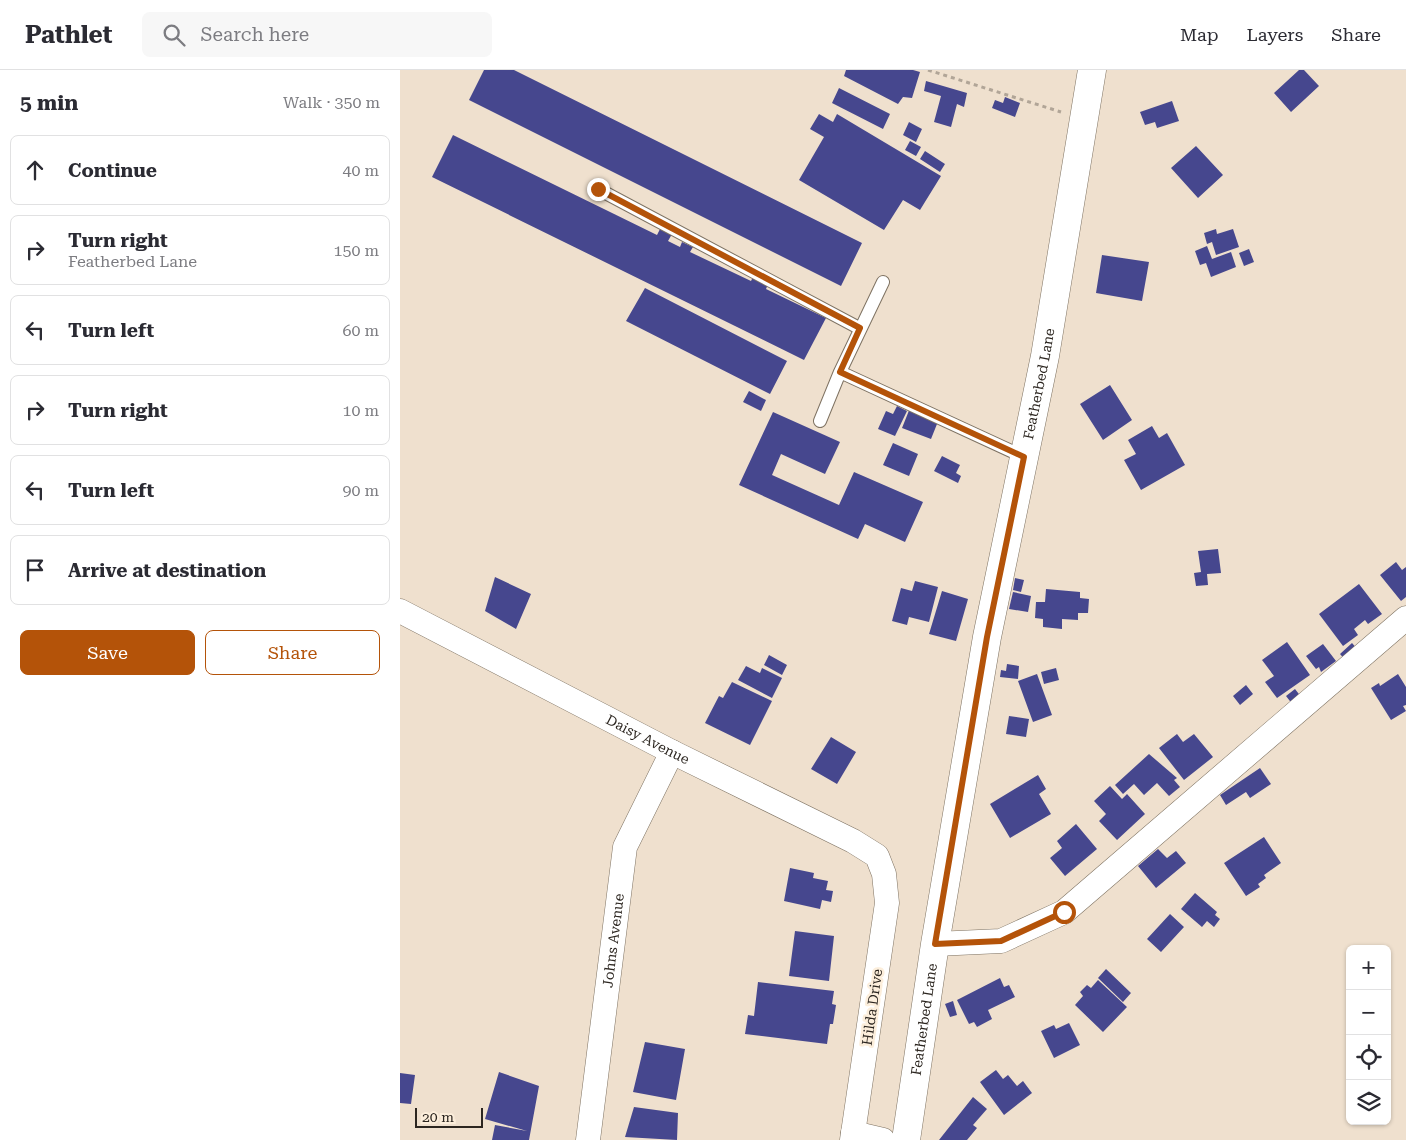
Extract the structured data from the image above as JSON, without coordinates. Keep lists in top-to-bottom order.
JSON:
{
  "streets": {
    "main road": ["Featherbed Lane"],
    "street": ["Daisy Avenue", "Johns Avenue", "Hilda Drive"]
  },
  "crossings": [
    ["Daisy Avenue", "Johns Avenue"],
    ["Daisy Avenue", "Hilda Drive"]
  ],
  "scale_bar": "20 m",
  "page": {
    "header": "Pathlet",
    "search": "Search here",
    "nav": ["Map", "Layers", "Share"],
    "heading": ["5 min", "Walk · 350 m"],
    "list": [
      ["Continue", "40 m"],
      ["Turn right", "Featherbed Lane", "150 m"],
      ["Turn left", "60 m"],
      ["Turn right", "10 m"],
      ["Turn left", "90 m"],
      "Arrive at destination"
    ],
    "buttons": ["Save", "Share"],
    "map_buttons": ["+", "−"],
    "scale": "20 m"
  }
}
